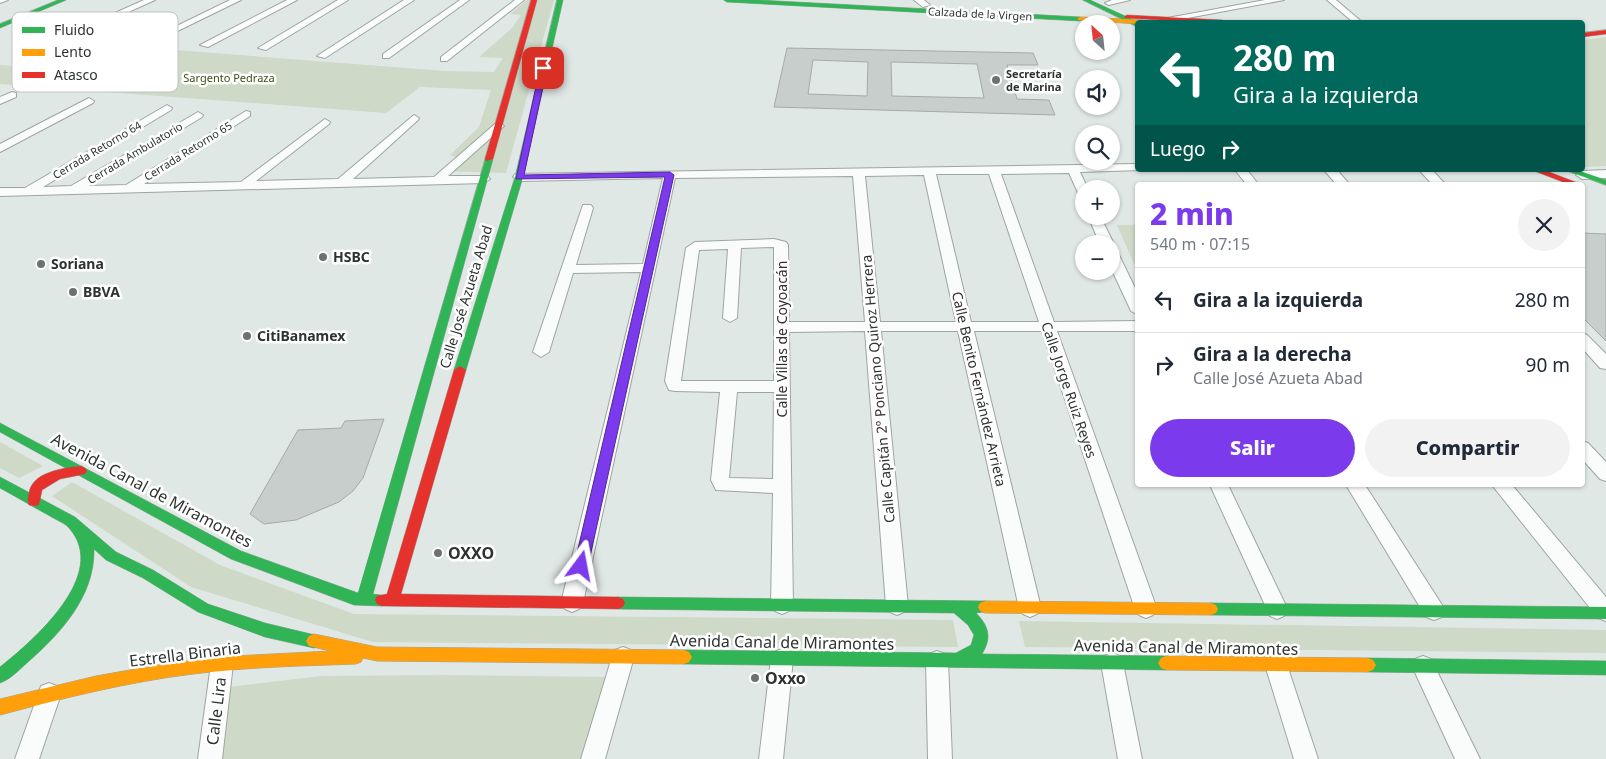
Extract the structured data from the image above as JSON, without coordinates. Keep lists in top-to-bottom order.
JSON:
{
  "streets": {
    "main road": [
      "Calzada de la Virgen",
      "Calle José Azueta Abad",
      "Avenida Canal de Miramontes",
      "Estrella Binaria"
    ],
    "street": [
      "Cerrada Retorno 64",
      "Cerrada Retorno 65",
      "Cerrada Ambulatorio",
      "Calle Villas de Coyoacán",
      "Calle Capitán 2º Ponciano Quiroz Herrera",
      "Calle Benito Fernández Arrieta",
      "Calle Jorge Ruiz Reyes",
      "Calle Lira"
    ]
  },
  "crossings": [
    ["Calle José Azueta Abad", "Avenida Canal de Miramontes"],
    ["Calle Villas de Coyoacán", "Avenida Canal de Miramontes"],
    ["Calle Capitán 2º Ponciano Quiroz Herrera", "Avenida Canal de Miramontes"],
    ["Calle Benito Fernández Arrieta", "Avenida Canal de Miramontes"],
    ["Calle Jorge Ruiz Reyes", "Avenida Canal de Miramontes"],
    ["Avenida Canal de Miramontes", "Estrella Binaria"],
    ["Estrella Binaria", "Calle Lira"]
  ],
  "parks": ["Sargento Pedraza"],
  "places": [
    "Secretaría de Marina",
    "HSBC",
    "Soriana",
    "BBVA",
    "CitiBanamex",
    "OXXO",
    "Oxxo"
  ],
  "legend": ["Fluido", "Lento", "Atasco"],
  "north": "top left",
  "page": {
    "map_buttons": ["+", "−"],
    "turn": ["280 m", "Gira a la izquierda"],
    "then": "Luego",
    "heading": ["2 min", "540 m · 07:15"],
    "list": [
      {
        "name": "Gira a la izquierda",
        "value": "280 m"
      },
      {
        "name": "Gira a la derecha",
        "note": "Calle José Azueta Abad",
        "value": "90 m"
      }
    ],
    "buttons": ["Salir", "Compartir"]
  }
}
